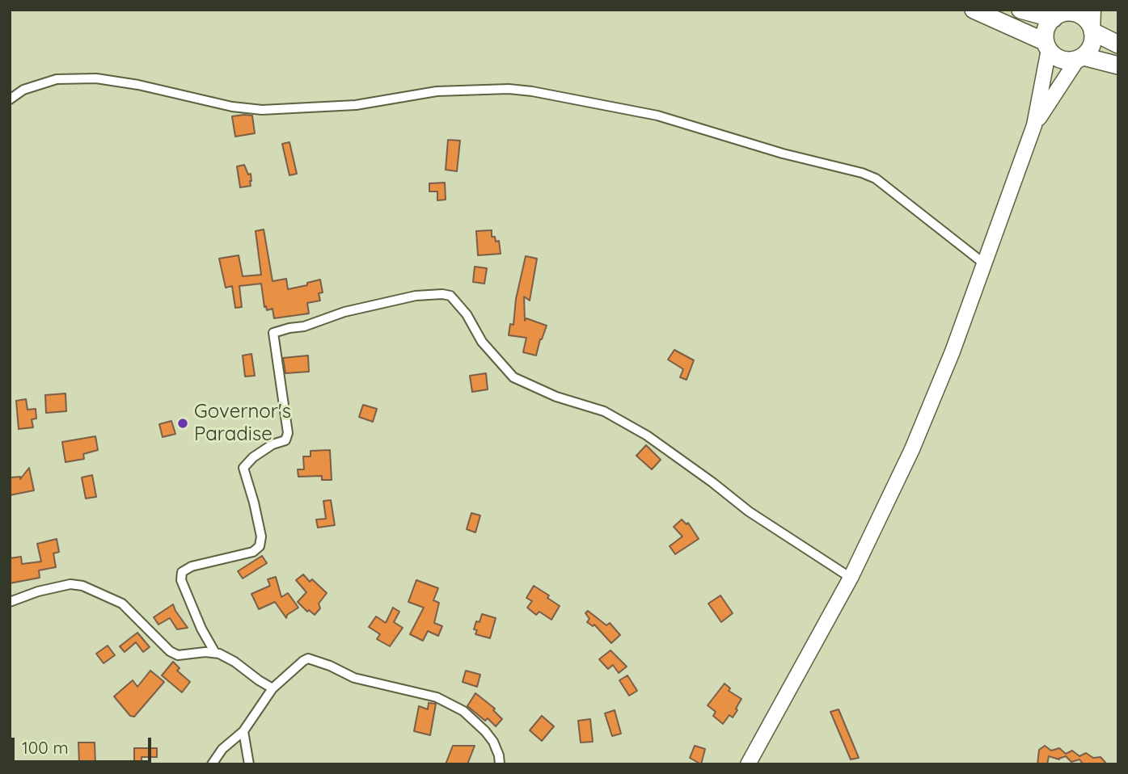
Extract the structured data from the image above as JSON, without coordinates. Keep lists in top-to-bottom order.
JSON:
{
  "places": ["Governor's Paradise"],
  "scale_bar": "100 m"
}
